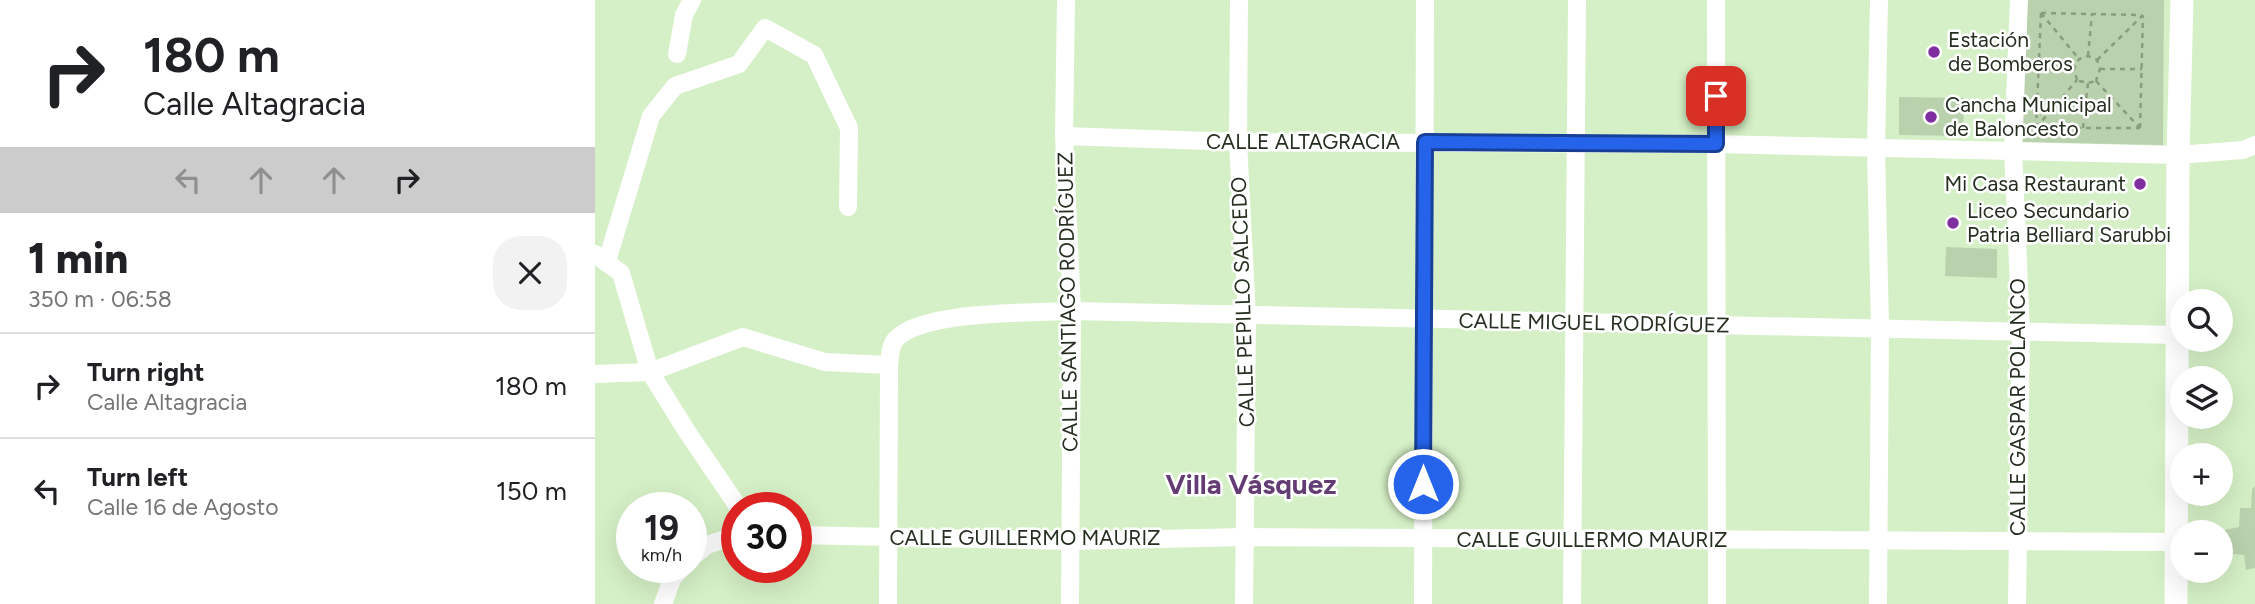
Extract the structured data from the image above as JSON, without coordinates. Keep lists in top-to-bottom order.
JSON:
{
  "streets": {
    "street": [
      "CALLE ALTAGRACIA",
      "CALLE SANTIAGO RODRÍGUEZ",
      "CALLE PEPILLO SALCEDO",
      "CALLE MIGUEL RODRÍGUEZ",
      "CALLE GASPAR POLANCO",
      "CALLE GUILLERMO MAURIZ"
    ]
  },
  "crossings": [
    ["CALLE ALTAGRACIA", "CALLE SANTIAGO RODRÍGUEZ"],
    ["CALLE ALTAGRACIA", "CALLE PEPILLO SALCEDO"],
    ["CALLE ALTAGRACIA", "CALLE GASPAR POLANCO"],
    ["CALLE SANTIAGO RODRÍGUEZ", "CALLE MIGUEL RODRÍGUEZ"],
    ["CALLE SANTIAGO RODRÍGUEZ", "CALLE GUILLERMO MAURIZ"],
    ["CALLE PEPILLO SALCEDO", "CALLE MIGUEL RODRÍGUEZ"],
    ["CALLE PEPILLO SALCEDO", "CALLE GUILLERMO MAURIZ"],
    ["CALLE MIGUEL RODRÍGUEZ", "CALLE GASPAR POLANCO"],
    ["CALLE GASPAR POLANCO", "CALLE GUILLERMO MAURIZ"]
  ],
  "districts": ["Villa Vásquez"],
  "places": [
    "Estación de Bomberos",
    "Cancha Municipal de Baloncesto",
    "Mi Casa Restaurant",
    "Liceo Secundario Patria Belliard Sarubbi"
  ],
  "page": {
    "turn": ["180 m", "Calle Altagracia"],
    "heading": ["1 min", "350 m · 06:58"],
    "map_buttons": ["+", "−"],
    "list": [
      {
        "name": "Turn right",
        "note": "Calle Altagracia",
        "value": "180 m"
      },
      {
        "name": "Turn left",
        "note": "Calle 16 de Agosto",
        "value": "150 m"
      }
    ],
    "speed": "19 km/h",
    "limit": "30"
  }
}
